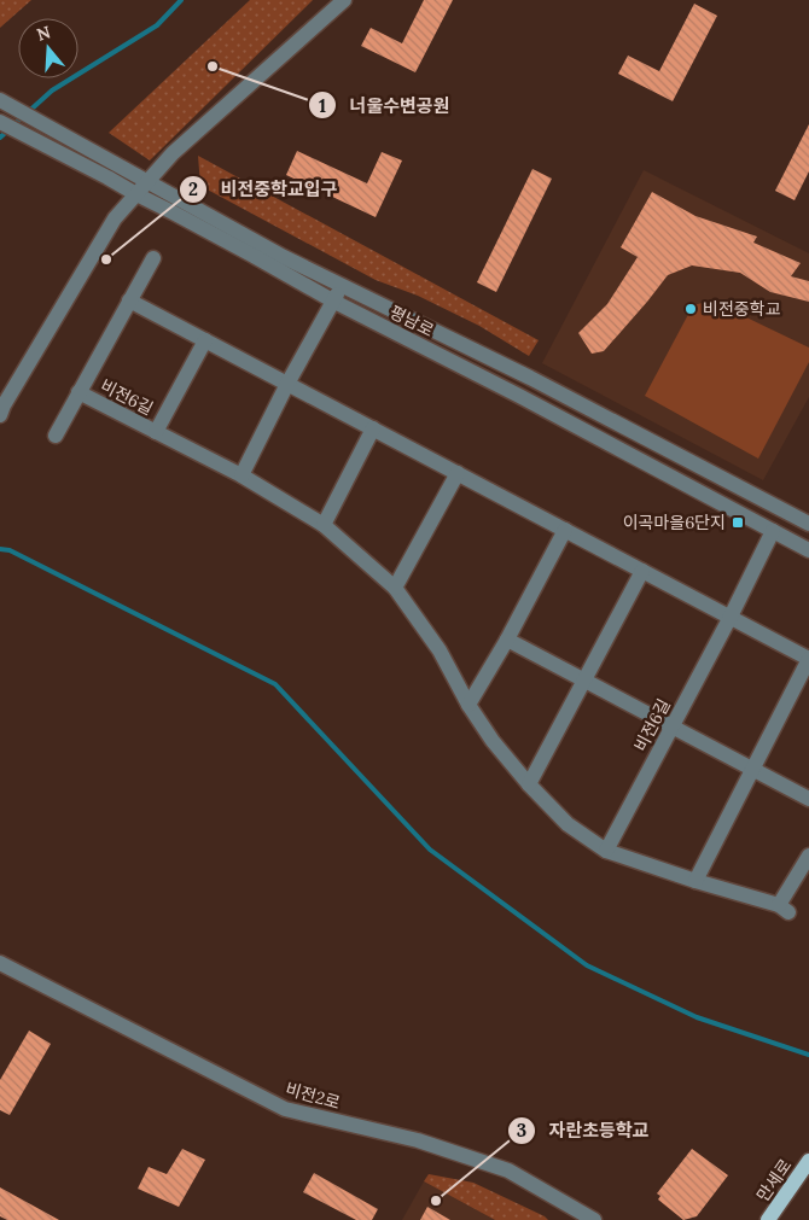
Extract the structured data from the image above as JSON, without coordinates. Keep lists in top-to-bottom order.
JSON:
{
  "streets": {
    "main road": ["만세로"],
    "street": ["평남로", "비전6길", "비전2로"]
  },
  "crossings": [
    ["평남로", "비전6길"]
  ],
  "places": {
    "other": [
      "너울수변공원",
      "비전중학교입구",
      "비전중학교",
      "자란초등학교"
    ],
    "transit": ["이곡마을6단지"]
  },
  "north": "top"
}
